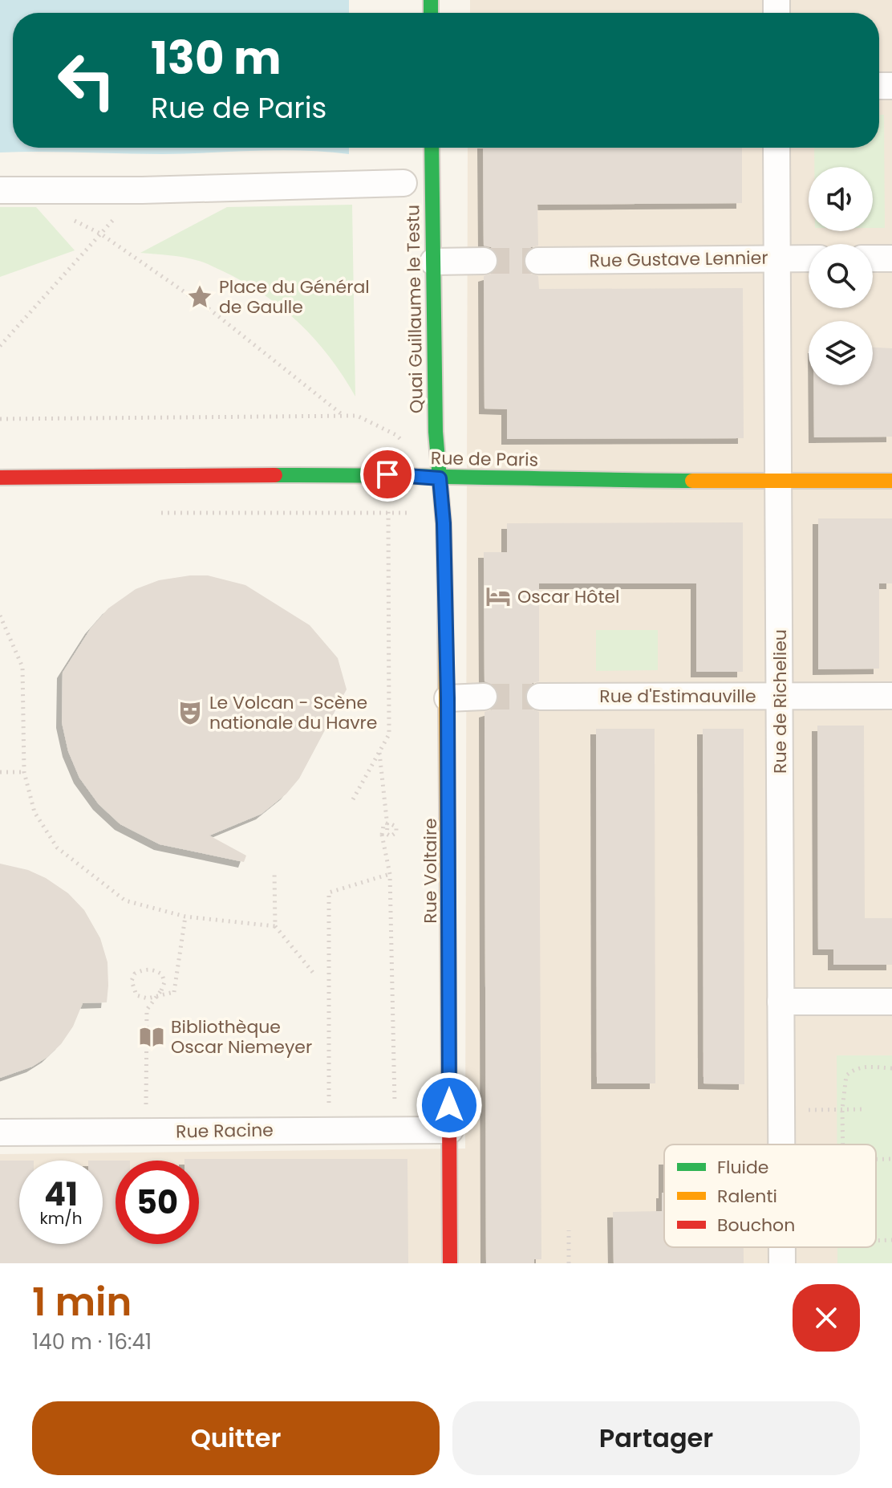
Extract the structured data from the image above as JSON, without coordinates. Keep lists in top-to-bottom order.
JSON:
{
  "streets": {
    "main road": ["Quai Guillaume le Testu", "Rue de Paris", "Rue Voltaire"],
    "street": [
      "Rue Gustave Lennier",
      "Rue d'Estimauville",
      "Rue de Richelieu",
      "Rue Racine"
    ]
  },
  "crossings": [
    ["Rue Gustave Lennier", "Rue de Richelieu"],
    ["Quai Guillaume le Testu", "Rue de Paris"],
    ["Quai Guillaume le Testu", "Rue Voltaire"],
    ["Rue de Paris", "Rue de Richelieu"],
    ["Rue de Paris", "Rue Voltaire"],
    ["Rue d'Estimauville", "Rue de Richelieu"],
    ["Rue Voltaire", "Rue Racine"]
  ],
  "places": {
    "place": ["Place du Général de Gaulle"],
    "hotel": ["Oscar Hôtel"],
    "theatre": ["Le Volcan - Scène nationale du Havre"],
    "library": ["Bibliothèque Oscar Niemeyer"]
  },
  "legend": ["Fluide", "Ralenti", "Bouchon"],
  "page": {
    "turn": ["130 m", "Rue de Paris"],
    "speed": "41 km/h",
    "limit": "50",
    "heading": ["1 min", "140 m · 16:41"],
    "buttons": ["Quitter", "Partager"]
  }
}
